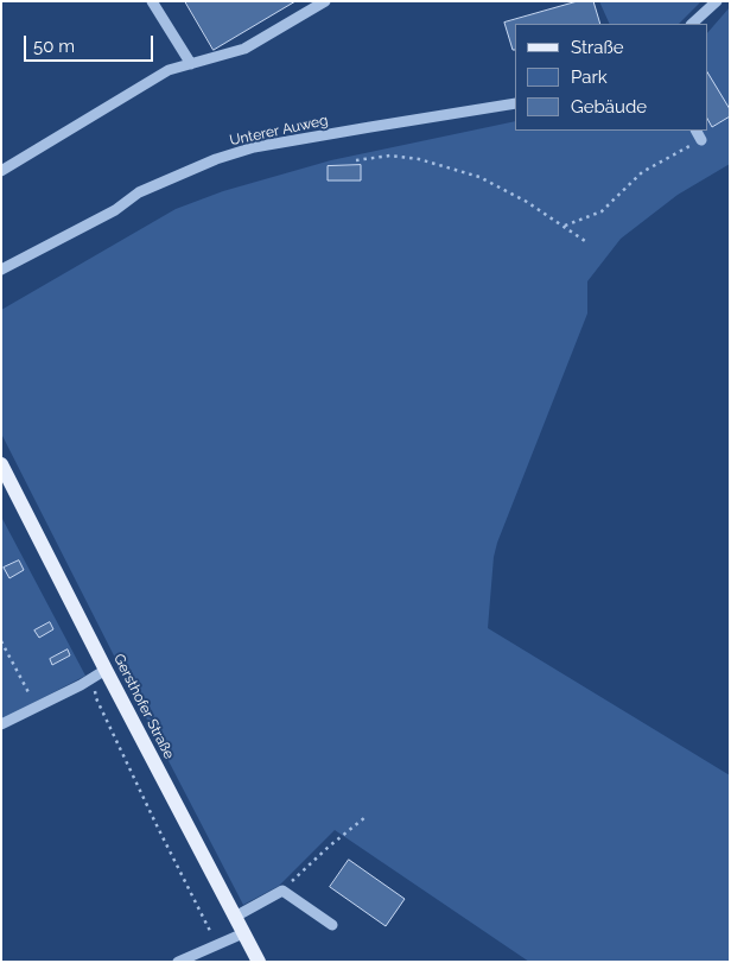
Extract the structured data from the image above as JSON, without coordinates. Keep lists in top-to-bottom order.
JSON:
{
  "streets": {
    "main road": ["Gersthofer Straße"],
    "street": ["Unterer Auweg"]
  },
  "legend": ["Straße", "Park", "Gebäude"],
  "scale_bar": "50 m"
}
